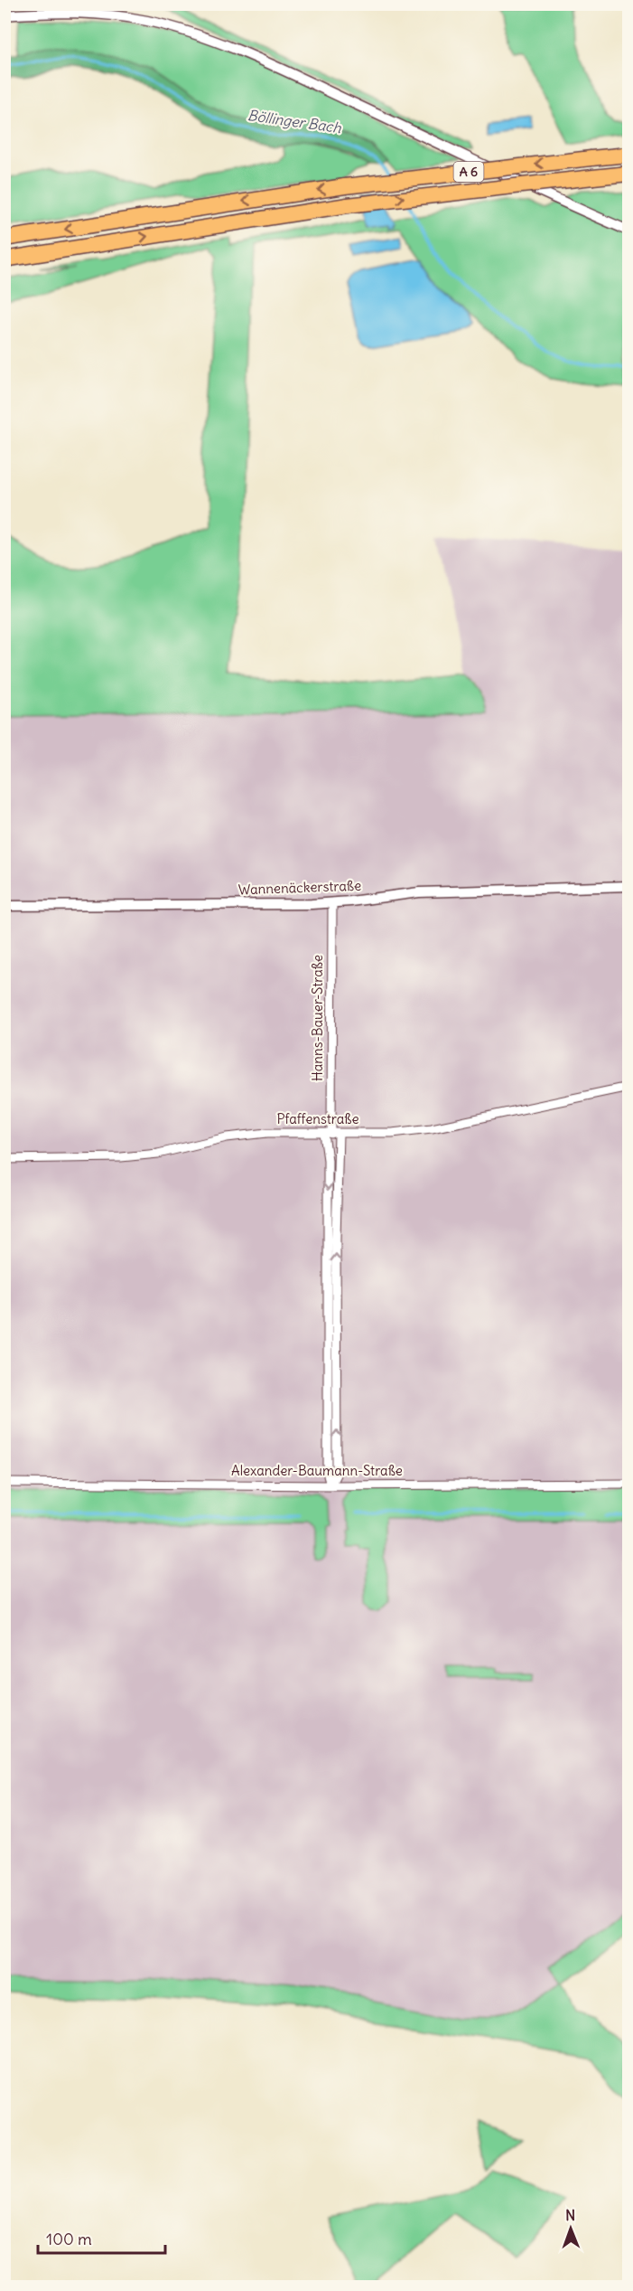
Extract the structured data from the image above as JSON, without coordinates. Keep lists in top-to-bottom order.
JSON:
{
  "streets": {
    "highway": ["A 6"],
    "street": [
      "Wannenäckerstraße",
      "Hanns-Bauer-Straße",
      "Pfaffenstraße",
      "Alexander-Baumann-Straße"
    ]
  },
  "crossings": [
    ["Wannenäckerstraße", "Hanns-Bauer-Straße"],
    ["Hanns-Bauer-Straße", "Pfaffenstraße"],
    ["Hanns-Bauer-Straße", "Alexander-Baumann-Straße"]
  ],
  "water": ["Böllinger Bach"],
  "scale_bar": "100 m",
  "north": "top"
}
